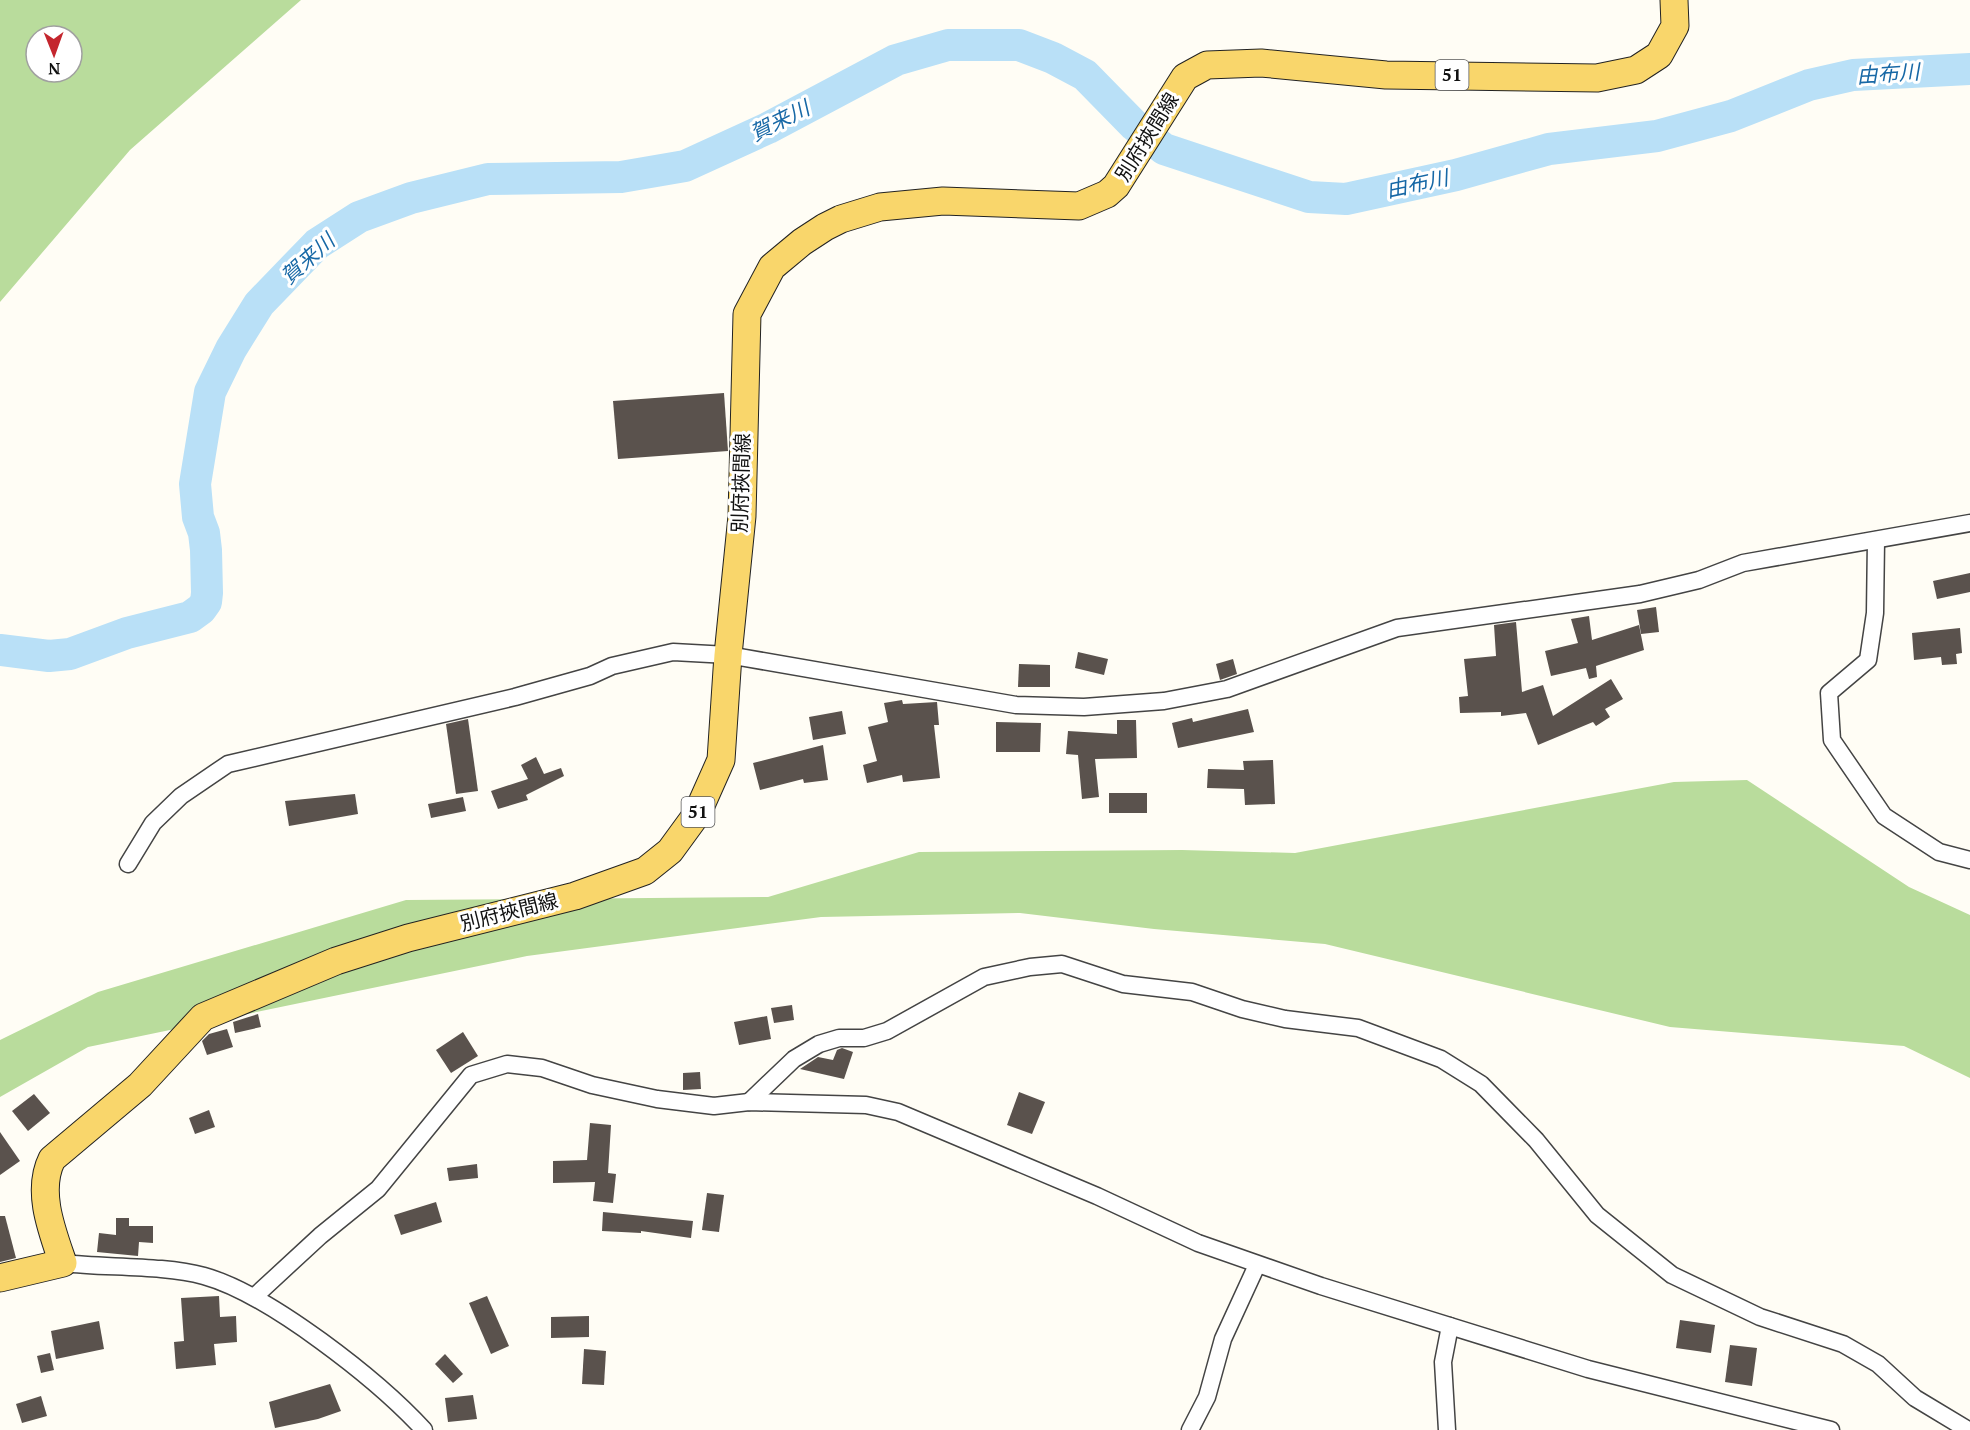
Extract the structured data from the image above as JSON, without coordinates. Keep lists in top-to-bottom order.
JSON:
{
  "streets": {
    "main road": ["51", "別府挾間線"]
  },
  "water": ["由布川", "賀来川"],
  "north": "bottom"
}
